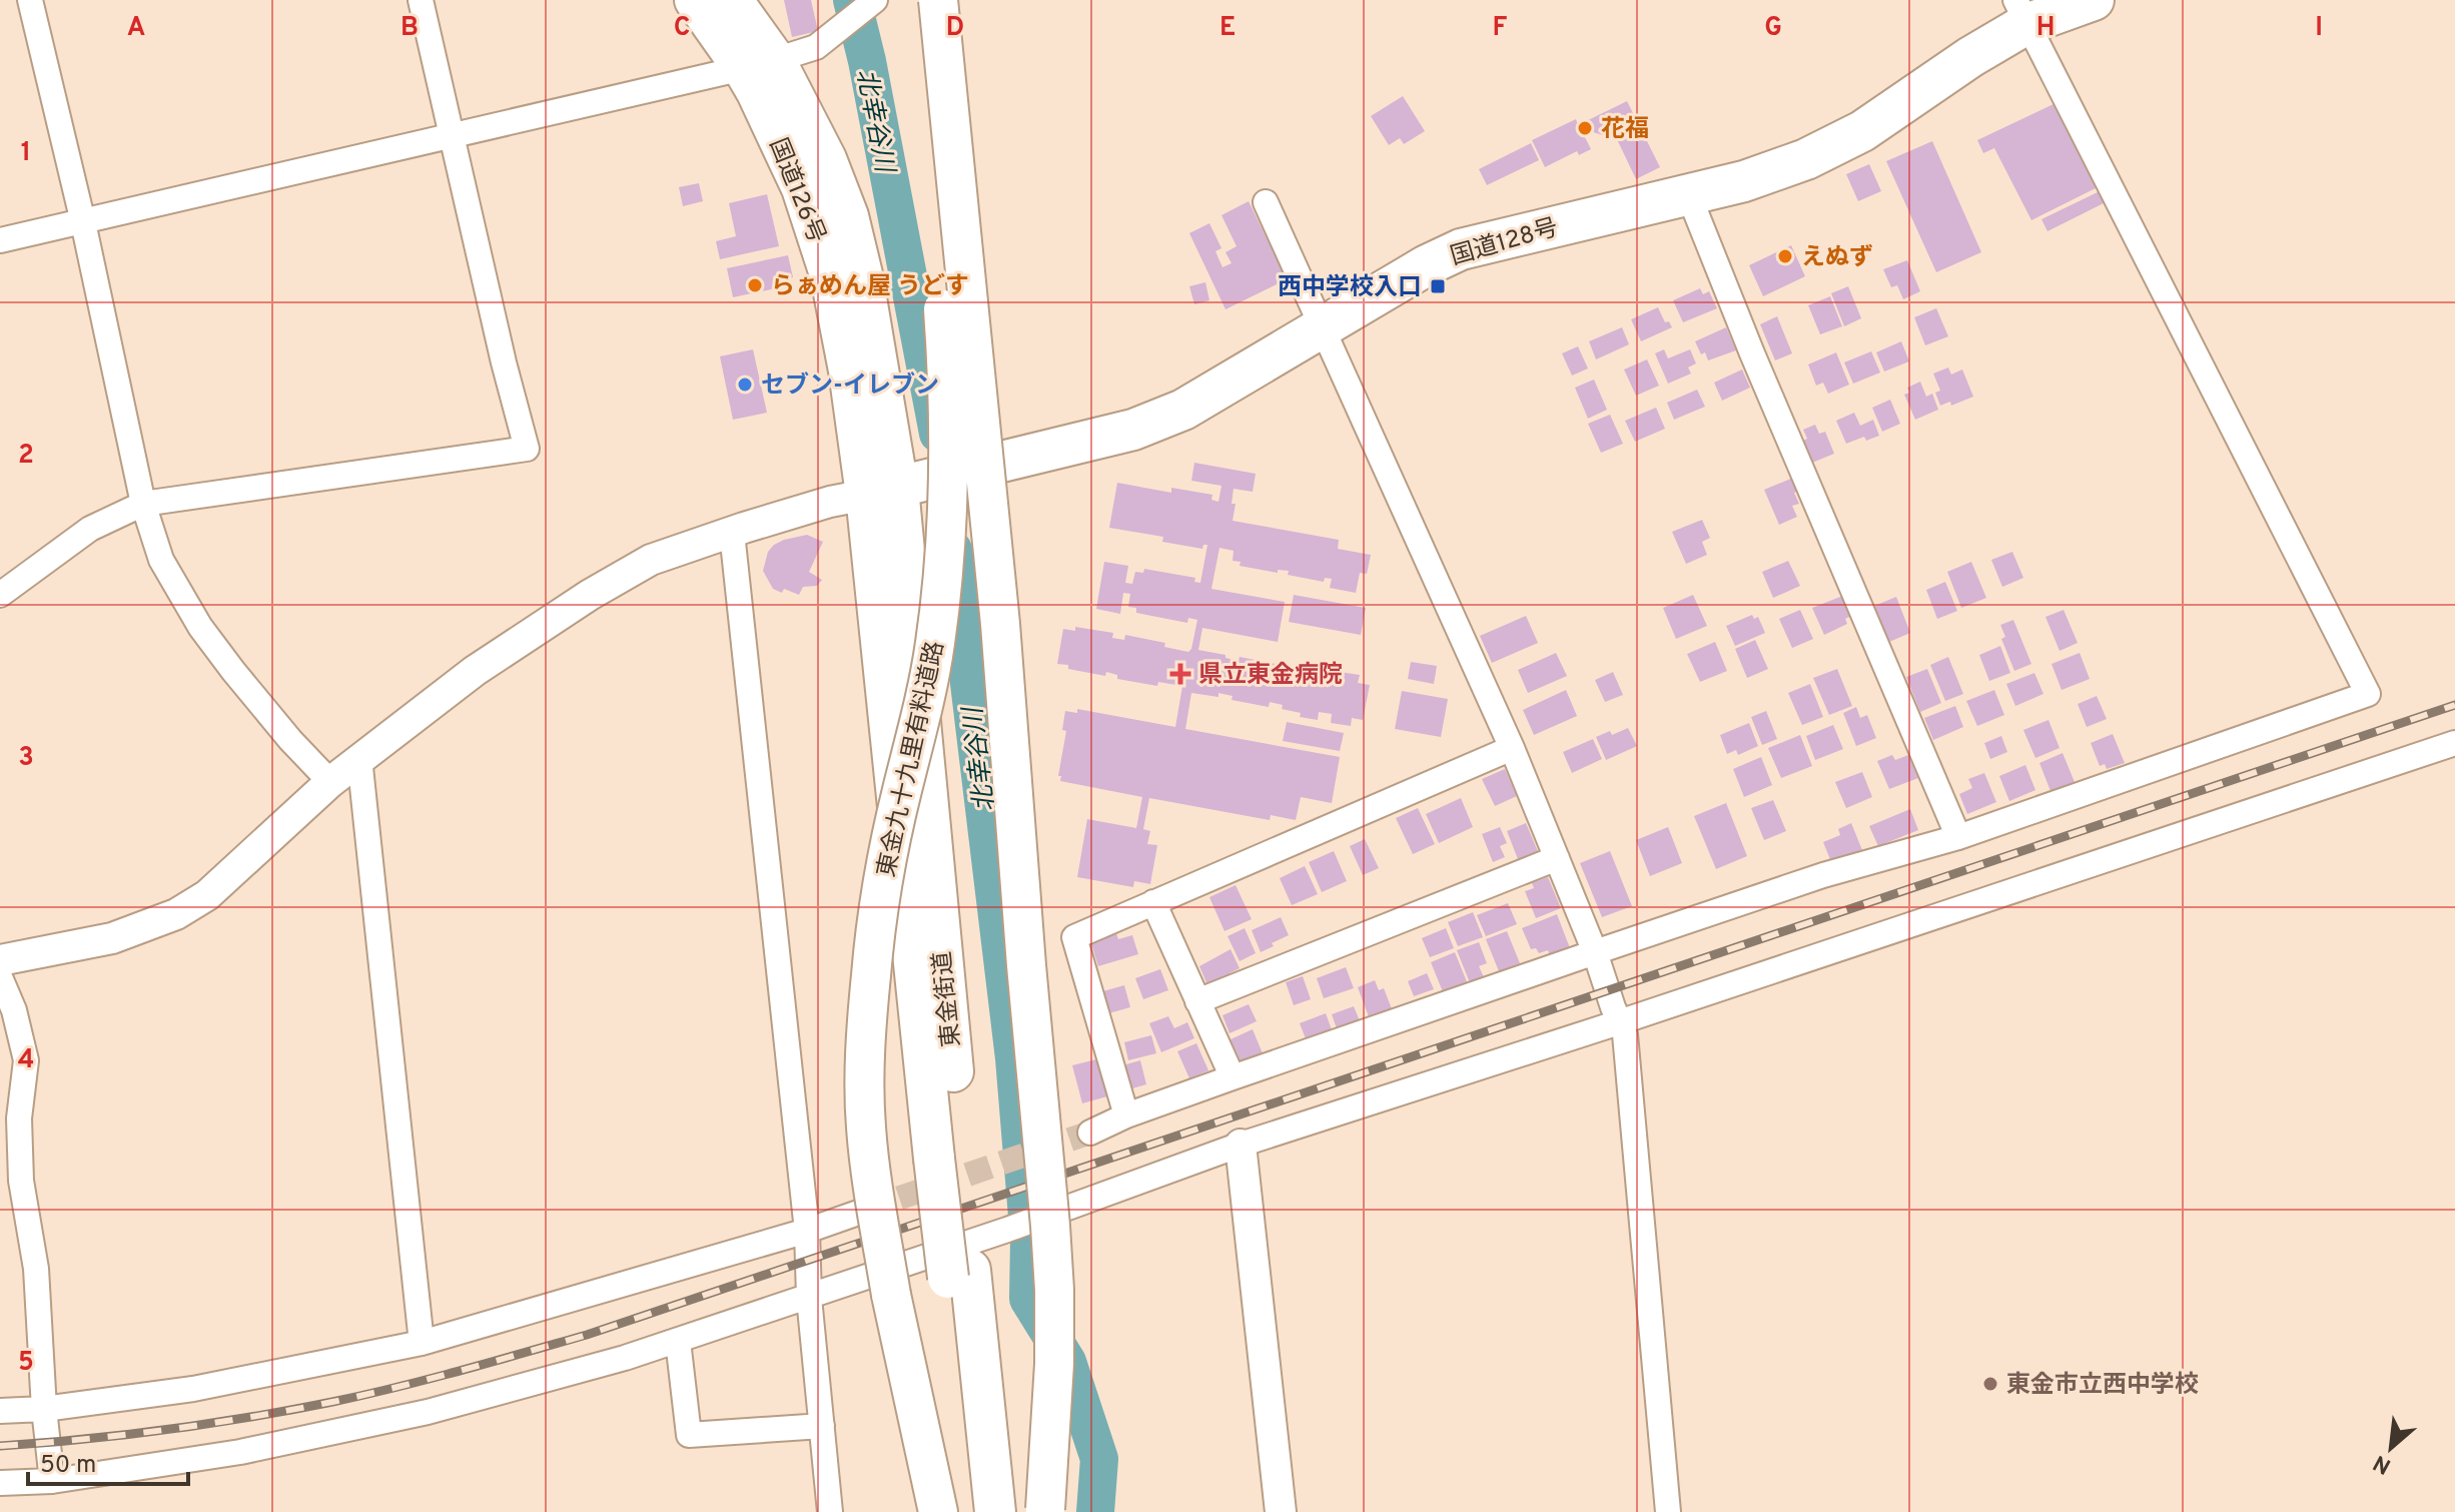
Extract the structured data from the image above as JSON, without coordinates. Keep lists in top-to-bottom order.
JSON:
{
  "streets": {
    "highway": ["国道126号", "国道128号", "東金街道"],
    "main road": ["東金九十九里有料道路"]
  },
  "crossings": [
    ["国道126号", "国道128号"],
    ["国道126号", "東金街道"],
    ["国道128号", "東金街道"]
  ],
  "water": ["北幸谷川"],
  "places": {
    "other": [
      "花福",
      "えぬず",
      "らぁめん屋 うどす",
      "セブン-イレブン",
      "東金市立西中学校"
    ],
    "transit": ["西中学校入口"],
    "health": ["県立東金病院"]
  },
  "scale_bar": "50 m",
  "north": "bottom left",
  "grid": {
    "columns": [
      "A",
      "B",
      "C",
      "D",
      "E",
      "F",
      "G",
      "H",
      "I"
    ],
    "rows": [
      "1",
      "2",
      "3",
      "4",
      "5"
    ]
  }
}
